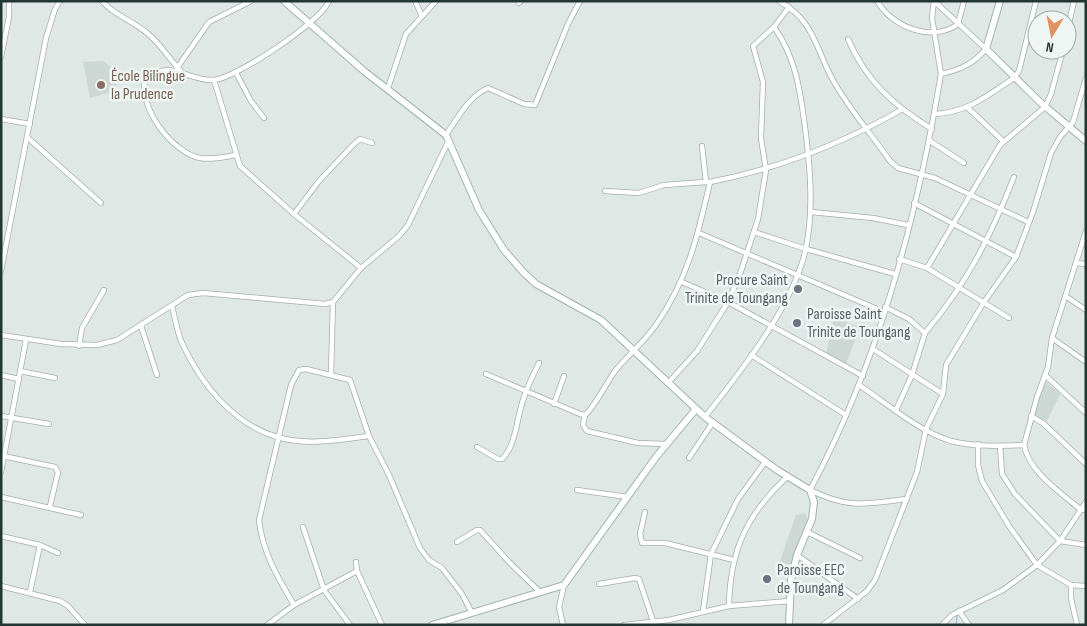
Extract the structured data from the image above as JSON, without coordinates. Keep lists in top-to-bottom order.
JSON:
{
  "places": [
    "École Bilingue la Prudence",
    "Procure Saint Trinite de Toungang",
    "Paroisse Saint Trinite de Toungang",
    "Paroisse EEC de Toungang"
  ],
  "north": "bottom"
}
